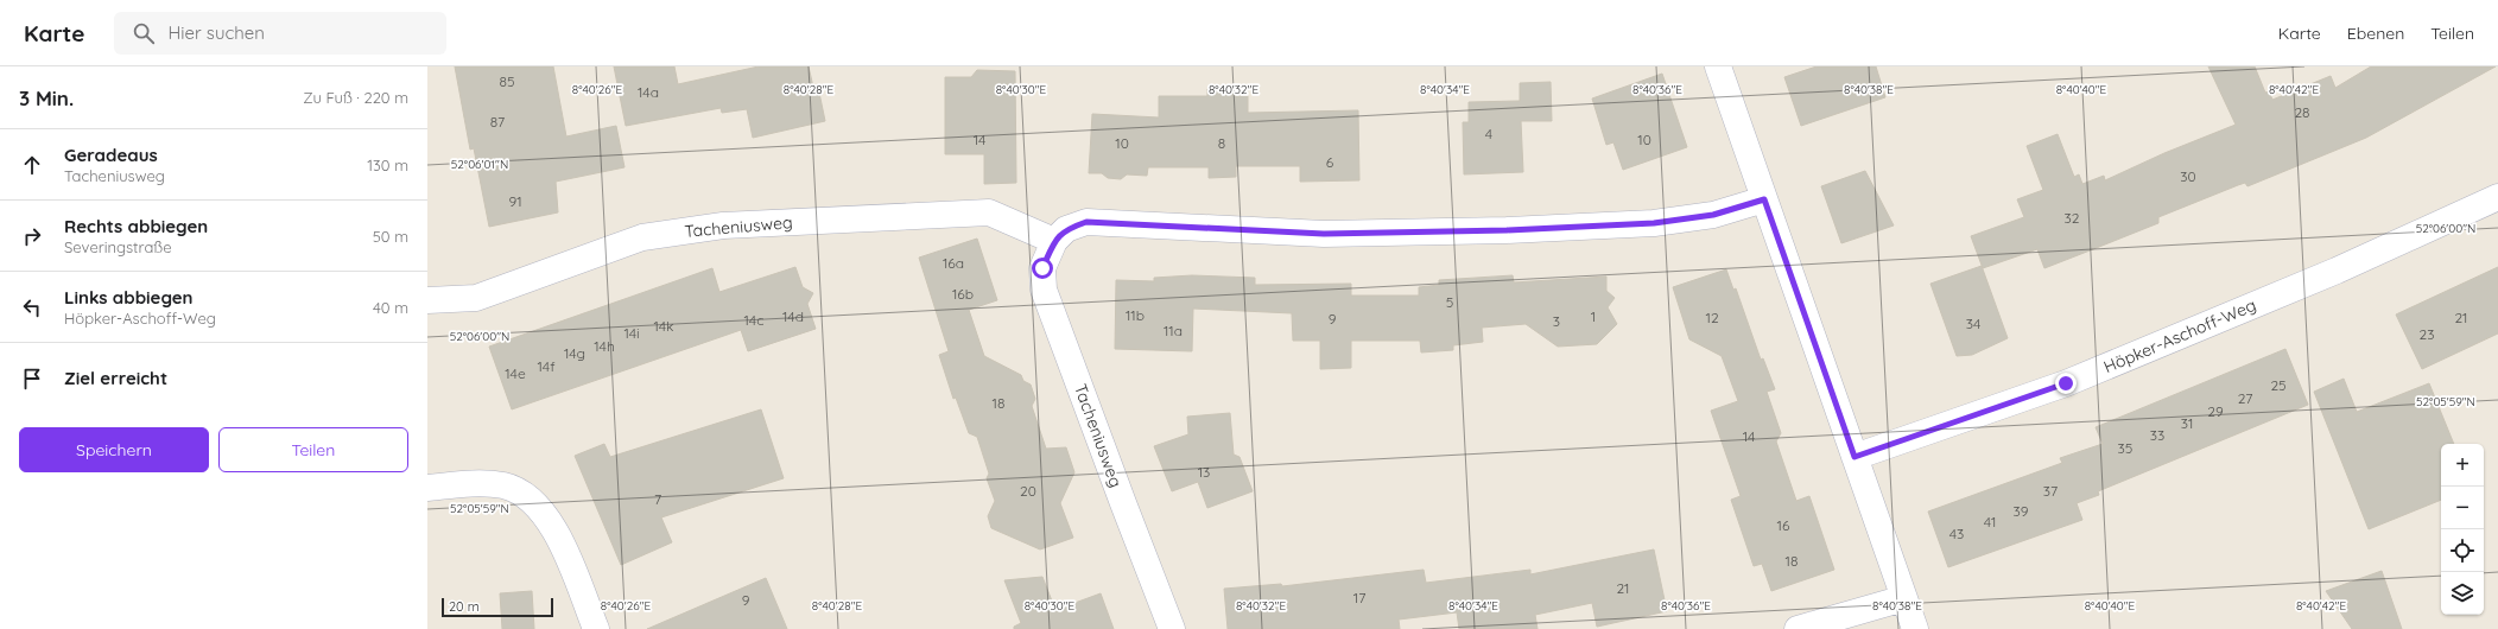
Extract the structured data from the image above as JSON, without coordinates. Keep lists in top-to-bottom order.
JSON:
{
  "streets": {
    "street": ["Tacheniusweg", "Höpker-Aschoff-Weg"]
  },
  "house_numbers": [
    "85",
    "14a",
    "28",
    "87",
    "4",
    "14",
    "10",
    "10",
    "8",
    "6",
    "30",
    "91",
    "32",
    "16a",
    "16b",
    "5",
    "11b",
    "14d",
    "1",
    "12",
    "21",
    "9",
    "14c",
    "3",
    "34",
    "14k",
    "11a",
    "14i",
    "23",
    "14h",
    "14g",
    "14f",
    "14e",
    "25",
    "27",
    "18",
    "29",
    "31",
    "33",
    "14",
    "35",
    "13",
    "20",
    "37",
    "7",
    "39",
    "41",
    "16",
    "43",
    "18",
    "21",
    "17",
    "9"
  ],
  "scale_bar": "20 m",
  "page": {
    "header": "Karte",
    "search": "Hier suchen",
    "nav": ["Karte", "Ebenen", "Teilen"],
    "heading": ["3 Min.", "Zu Fuß · 220 m"],
    "list": [
      ["Geradeaus", "Tacheniusweg", "130 m"],
      ["Rechts abbiegen", "Severingstraße", "50 m"],
      ["Links abbiegen", "Höpker-Aschoff-Weg", "40 m"],
      "Ziel erreicht"
    ],
    "buttons": ["Speichern", "Teilen"],
    "map_buttons": ["+", "−"],
    "scale": "20 m"
  },
  "coordinates": [
    "8°40'26\"E",
    "8°40'28\"E",
    "8°40'30\"E",
    "8°40'32\"E",
    "8°40'34\"E",
    "8°40'36\"E",
    "8°40'38\"E",
    "8°40'40\"E",
    "8°40'42\"E",
    "52°06'01\"N",
    "52°06'00\"N",
    "52°05'59\"N"
  ]
}
